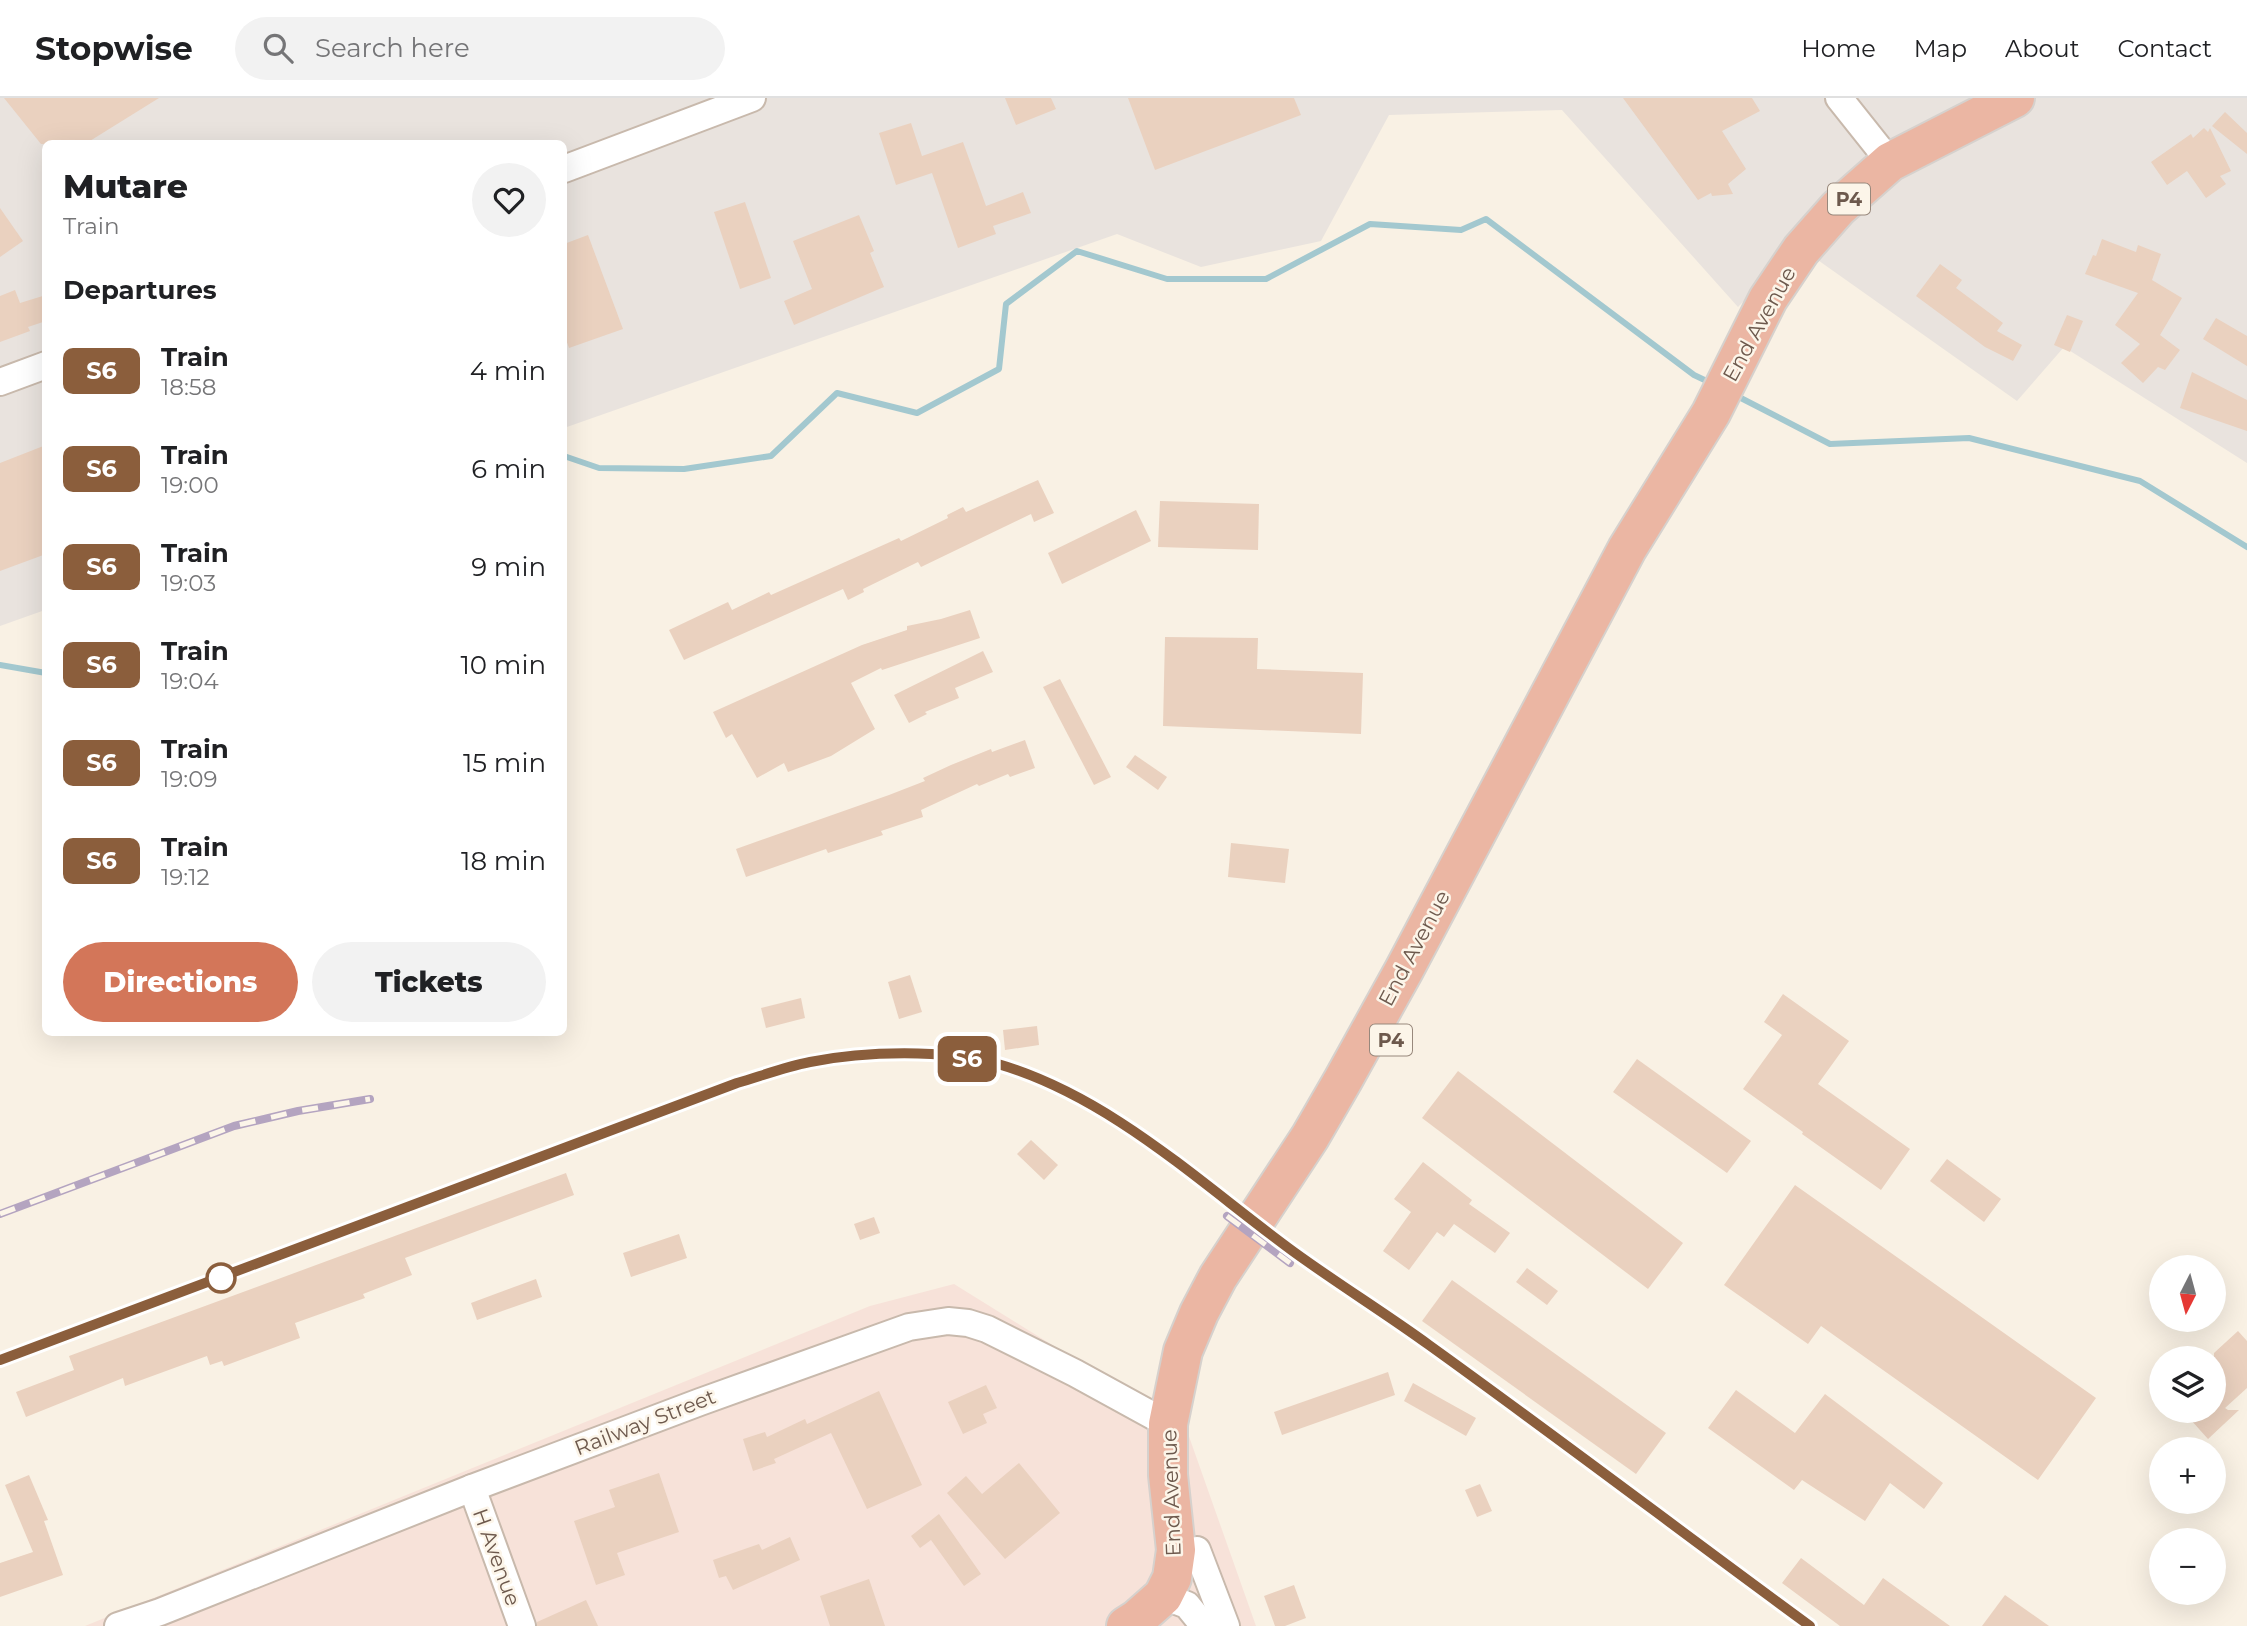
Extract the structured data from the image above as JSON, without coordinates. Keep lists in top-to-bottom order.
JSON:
{
  "streets": {
    "highway": ["P4", "End Avenue"],
    "street": ["Railway Street", "H Avenue"]
  },
  "crossings": [
    ["P4", "End Avenue"],
    ["End Avenue", "Railway Street"],
    ["Railway Street", "H Avenue"]
  ],
  "north": "bottom",
  "page": {
    "header": "Stopwise",
    "search": "Search here",
    "nav": [
      "Home",
      "Map",
      "About",
      "Contact"
    ],
    "on_map": "S6",
    "heading": [
      ["Mutare", "Train"],
      "Departures"
    ],
    "list": [
      {
        "mark": "S6",
        "name": "Train",
        "note": "18:58",
        "value": "4 min"
      },
      {
        "mark": "S6",
        "name": "Train",
        "note": "19:00",
        "value": "6 min"
      },
      {
        "mark": "S6",
        "name": "Train",
        "note": "19:03",
        "value": "9 min"
      },
      {
        "mark": "S6",
        "name": "Train",
        "note": "19:04",
        "value": "10 min"
      },
      {
        "mark": "S6",
        "name": "Train",
        "note": "19:09",
        "value": "15 min"
      },
      {
        "mark": "S6",
        "name": "Train",
        "note": "19:12",
        "value": "18 min"
      }
    ],
    "buttons": ["Directions", "Tickets"],
    "map_buttons": ["+", "−"]
  }
}
